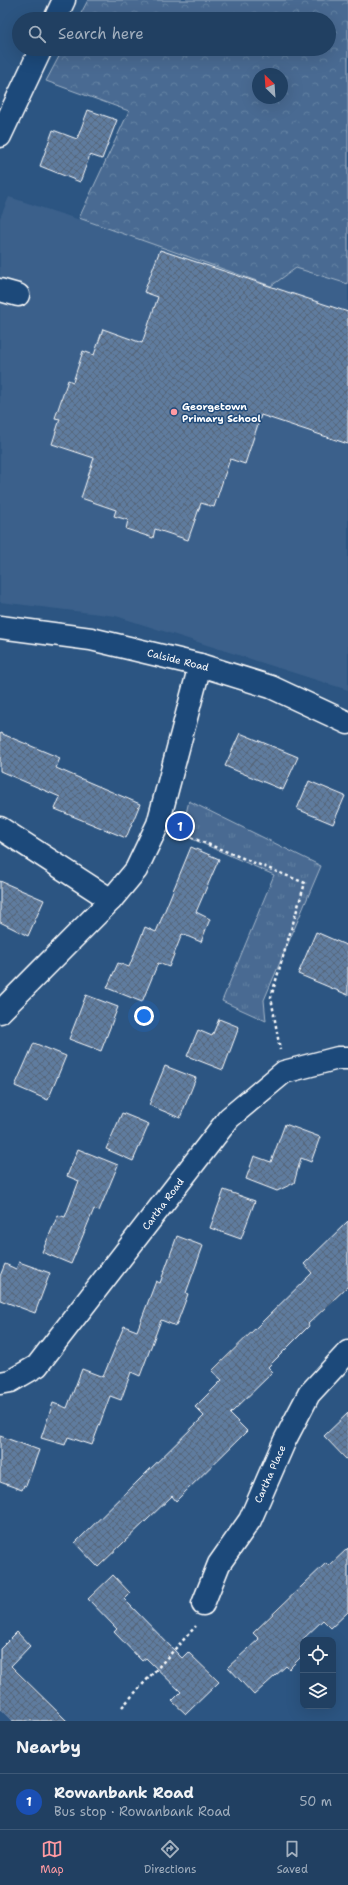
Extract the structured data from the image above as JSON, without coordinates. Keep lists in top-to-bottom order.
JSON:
{
  "streets": {
    "street": ["Calside Road", "Cartha Road", "Cartha Place"]
  },
  "places": ["Georgetown Primary School"],
  "north": "top left",
  "page": {
    "search": "Search here",
    "pins": "1",
    "heading": "Nearby",
    "list": [
      {
        "mark": "1",
        "name": "Rowanbank Road",
        "note": "Bus stop · Rowanbank Road",
        "value": "50 m"
      }
    ],
    "nav": ["Map", "Directions", "Saved"]
  }
}
